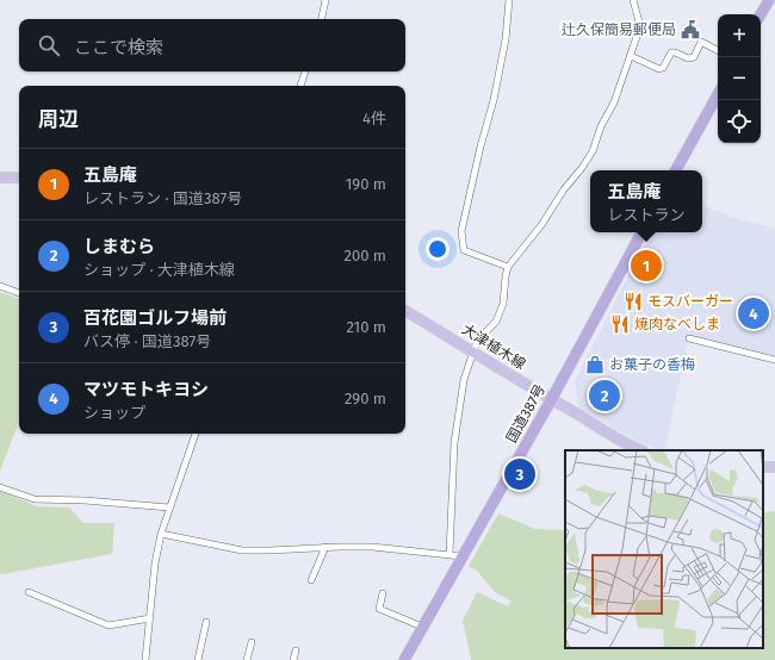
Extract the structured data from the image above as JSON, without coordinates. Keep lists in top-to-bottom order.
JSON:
{
  "streets": {
    "highway": ["国道387号"],
    "main road": ["大津植木線"]
  },
  "crossings": [
    ["大津植木線", "国道387号"]
  ],
  "places": {
    "public building": ["辻久保簡易郵便局"],
    "restaurant": ["モスバーガー", "焼肉なべしま"],
    "shop": ["お菓子の香梅"]
  },
  "page": {
    "map_buttons": ["+", "−"],
    "search": "ここで検索",
    "heading": ["周辺", "4件"],
    "list": [
      {
        "mark": "1",
        "name": "五島庵",
        "note": "レストラン · 国道387号",
        "value": "190 m"
      },
      {
        "mark": "2",
        "name": "しまむら",
        "note": "ショップ · 大津植木線",
        "value": "200 m"
      },
      {
        "mark": "3",
        "name": "百花園ゴルフ場前",
        "note": "バス停 · 国道387号",
        "value": "210 m"
      },
      {
        "mark": "4",
        "name": "マツモトキヨシ",
        "note": "ショップ",
        "value": "290 m"
      }
    ],
    "popup": ["五島庵", "レストラン"],
    "pins": [
      "1",
      "4",
      "2",
      "3"
    ]
  }
}
